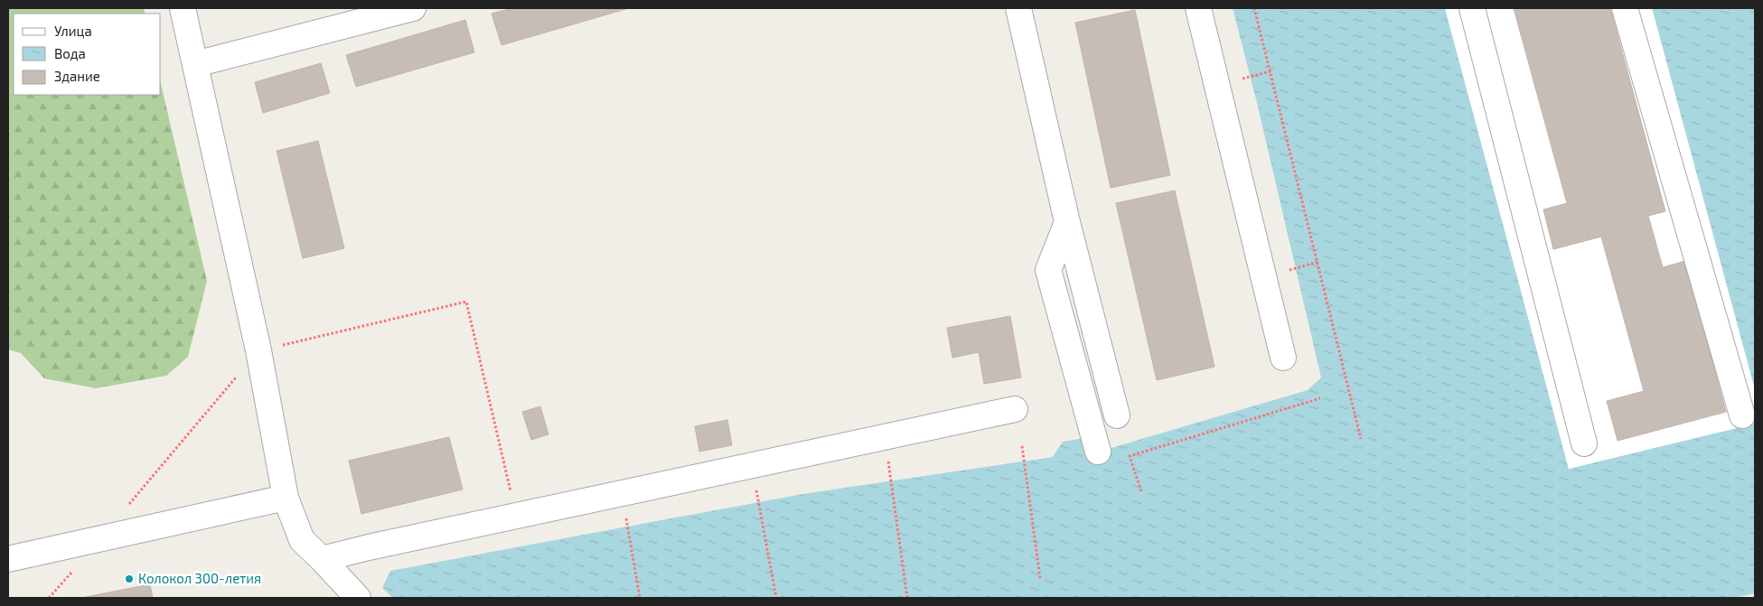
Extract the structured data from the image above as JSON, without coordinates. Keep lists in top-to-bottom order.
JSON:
{
  "places": ["Колокол 300-летия"],
  "legend": ["Улица", "Вода", "Здание"]
}
